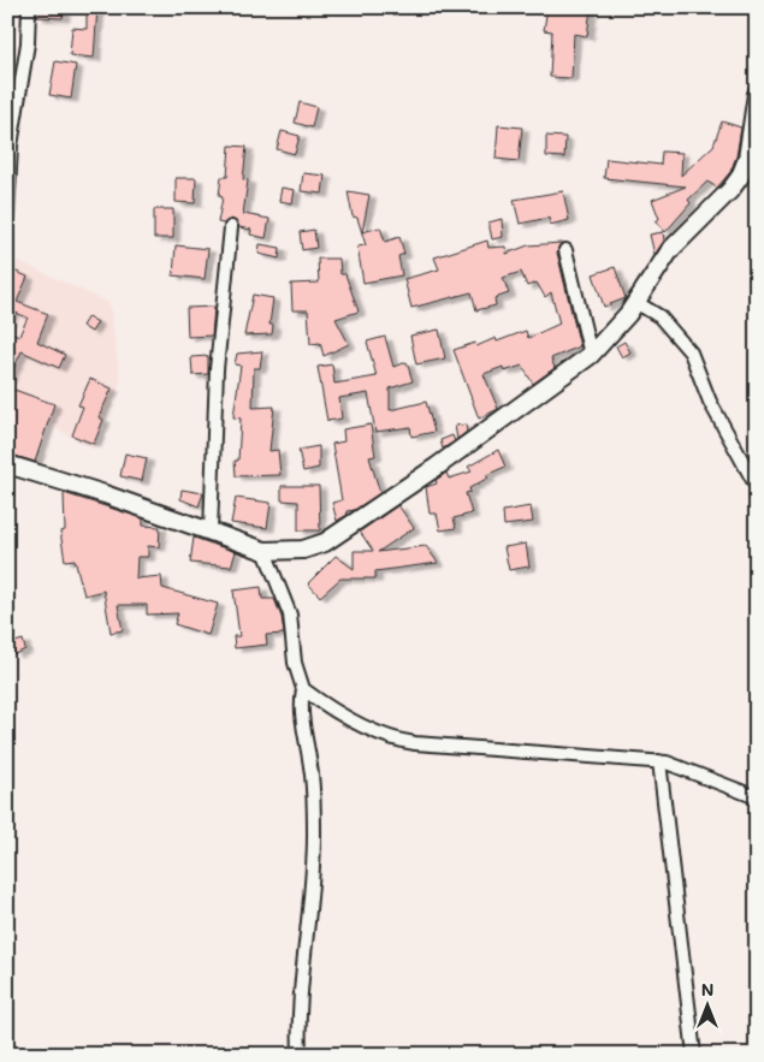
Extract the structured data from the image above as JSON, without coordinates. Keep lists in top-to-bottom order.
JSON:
{
  "north": "top"
}
